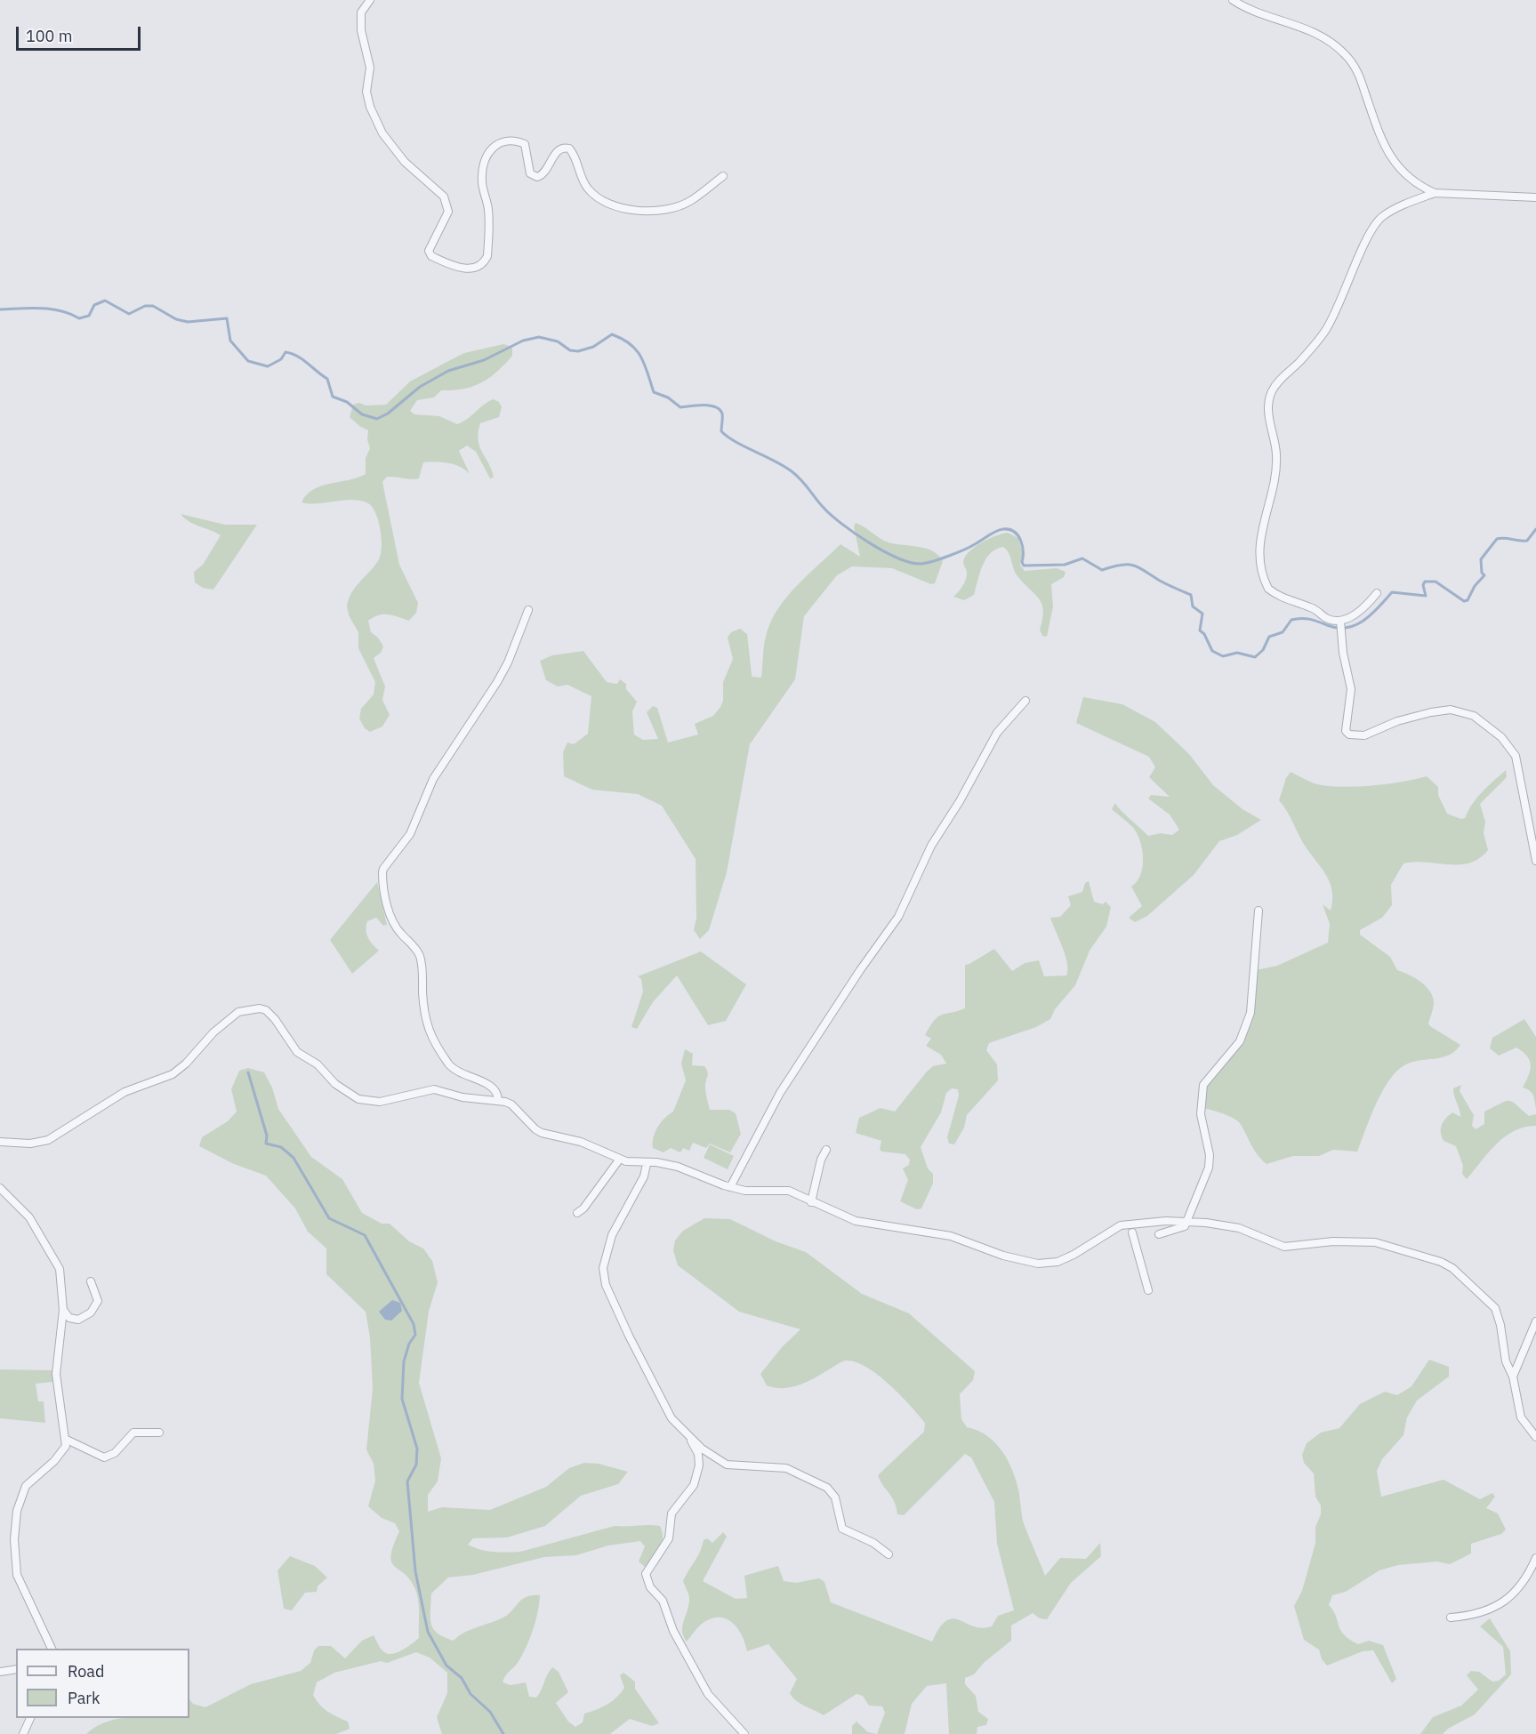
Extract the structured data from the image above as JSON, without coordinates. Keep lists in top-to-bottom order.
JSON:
{
  "legend": ["Road", "Park"],
  "scale_bar": "100 m"
}
